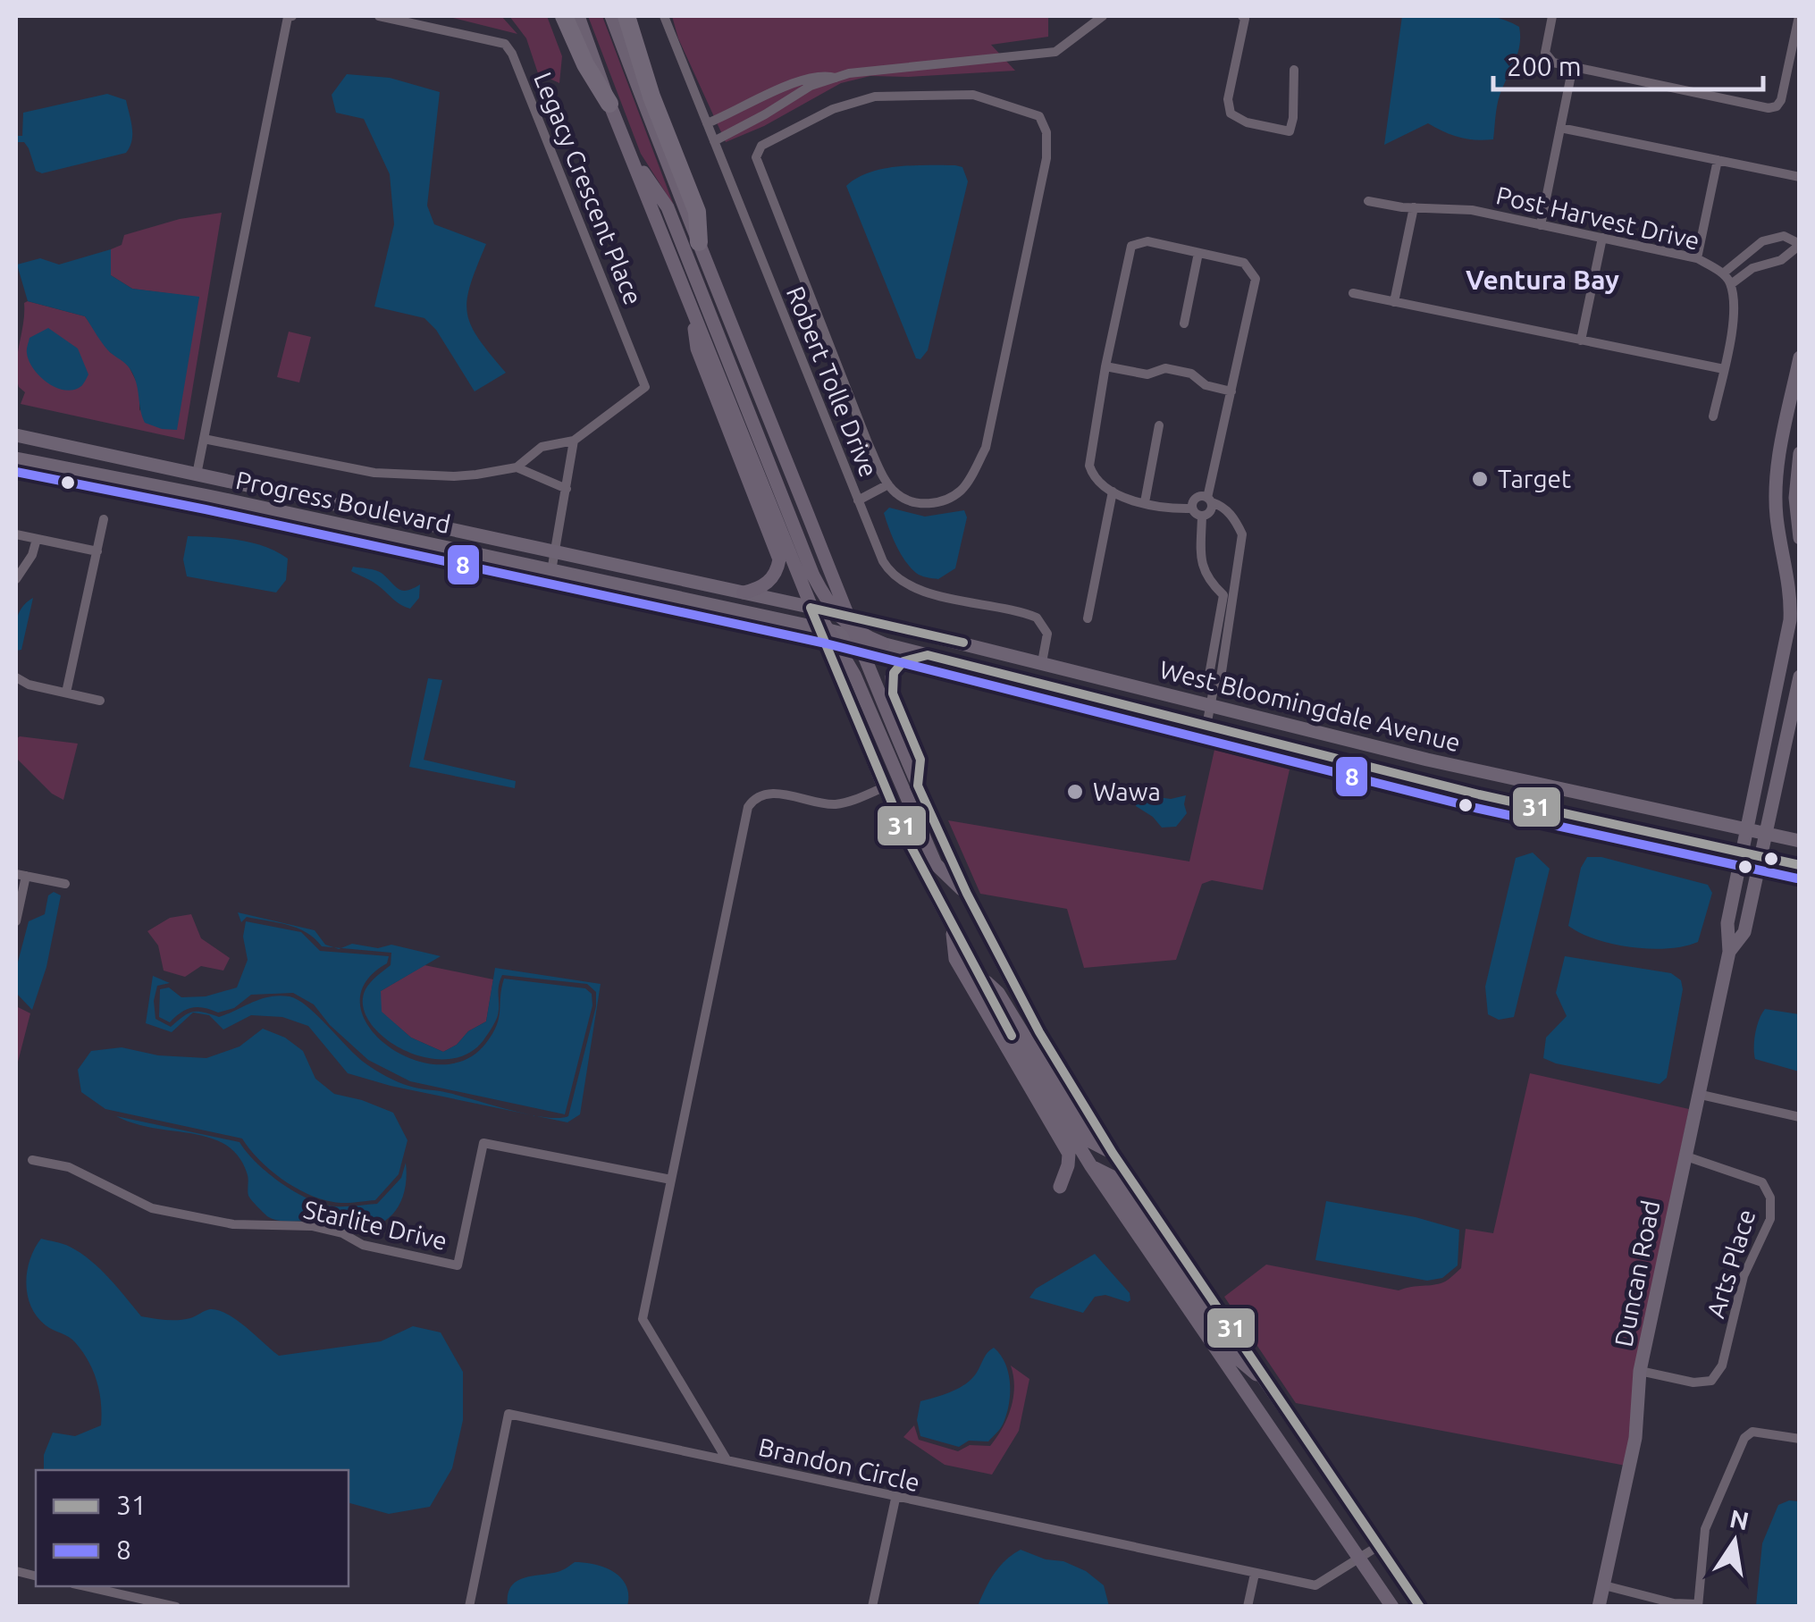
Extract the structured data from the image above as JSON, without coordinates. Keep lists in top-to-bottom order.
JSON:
{
  "streets": {
    "main road": ["Progress Boulevard", "West Bloomingdale Avenue", "Duncan Road"],
    "street": [
      "Legacy Crescent Place",
      "Post Harvest Drive",
      "Robert Tolle Drive",
      "Starlite Drive",
      "Arts Place",
      "Brandon Circle"
    ]
  },
  "crossings": [
    ["Robert Tolle Drive", "West Bloomingdale Avenue"],
    ["Progress Boulevard", "West Bloomingdale Avenue"],
    ["West Bloomingdale Avenue", "Duncan Road"],
    ["Starlite Drive", "Brandon Circle"],
    ["Arts Place", "Duncan Road"]
  ],
  "districts": ["Ventura Bay"],
  "places": ["Target", "Wawa"],
  "lines": ["transit line 8", "transit line 31"],
  "legend": ["31", "8"],
  "scale_bar": "200 m",
  "north": "top"
}
